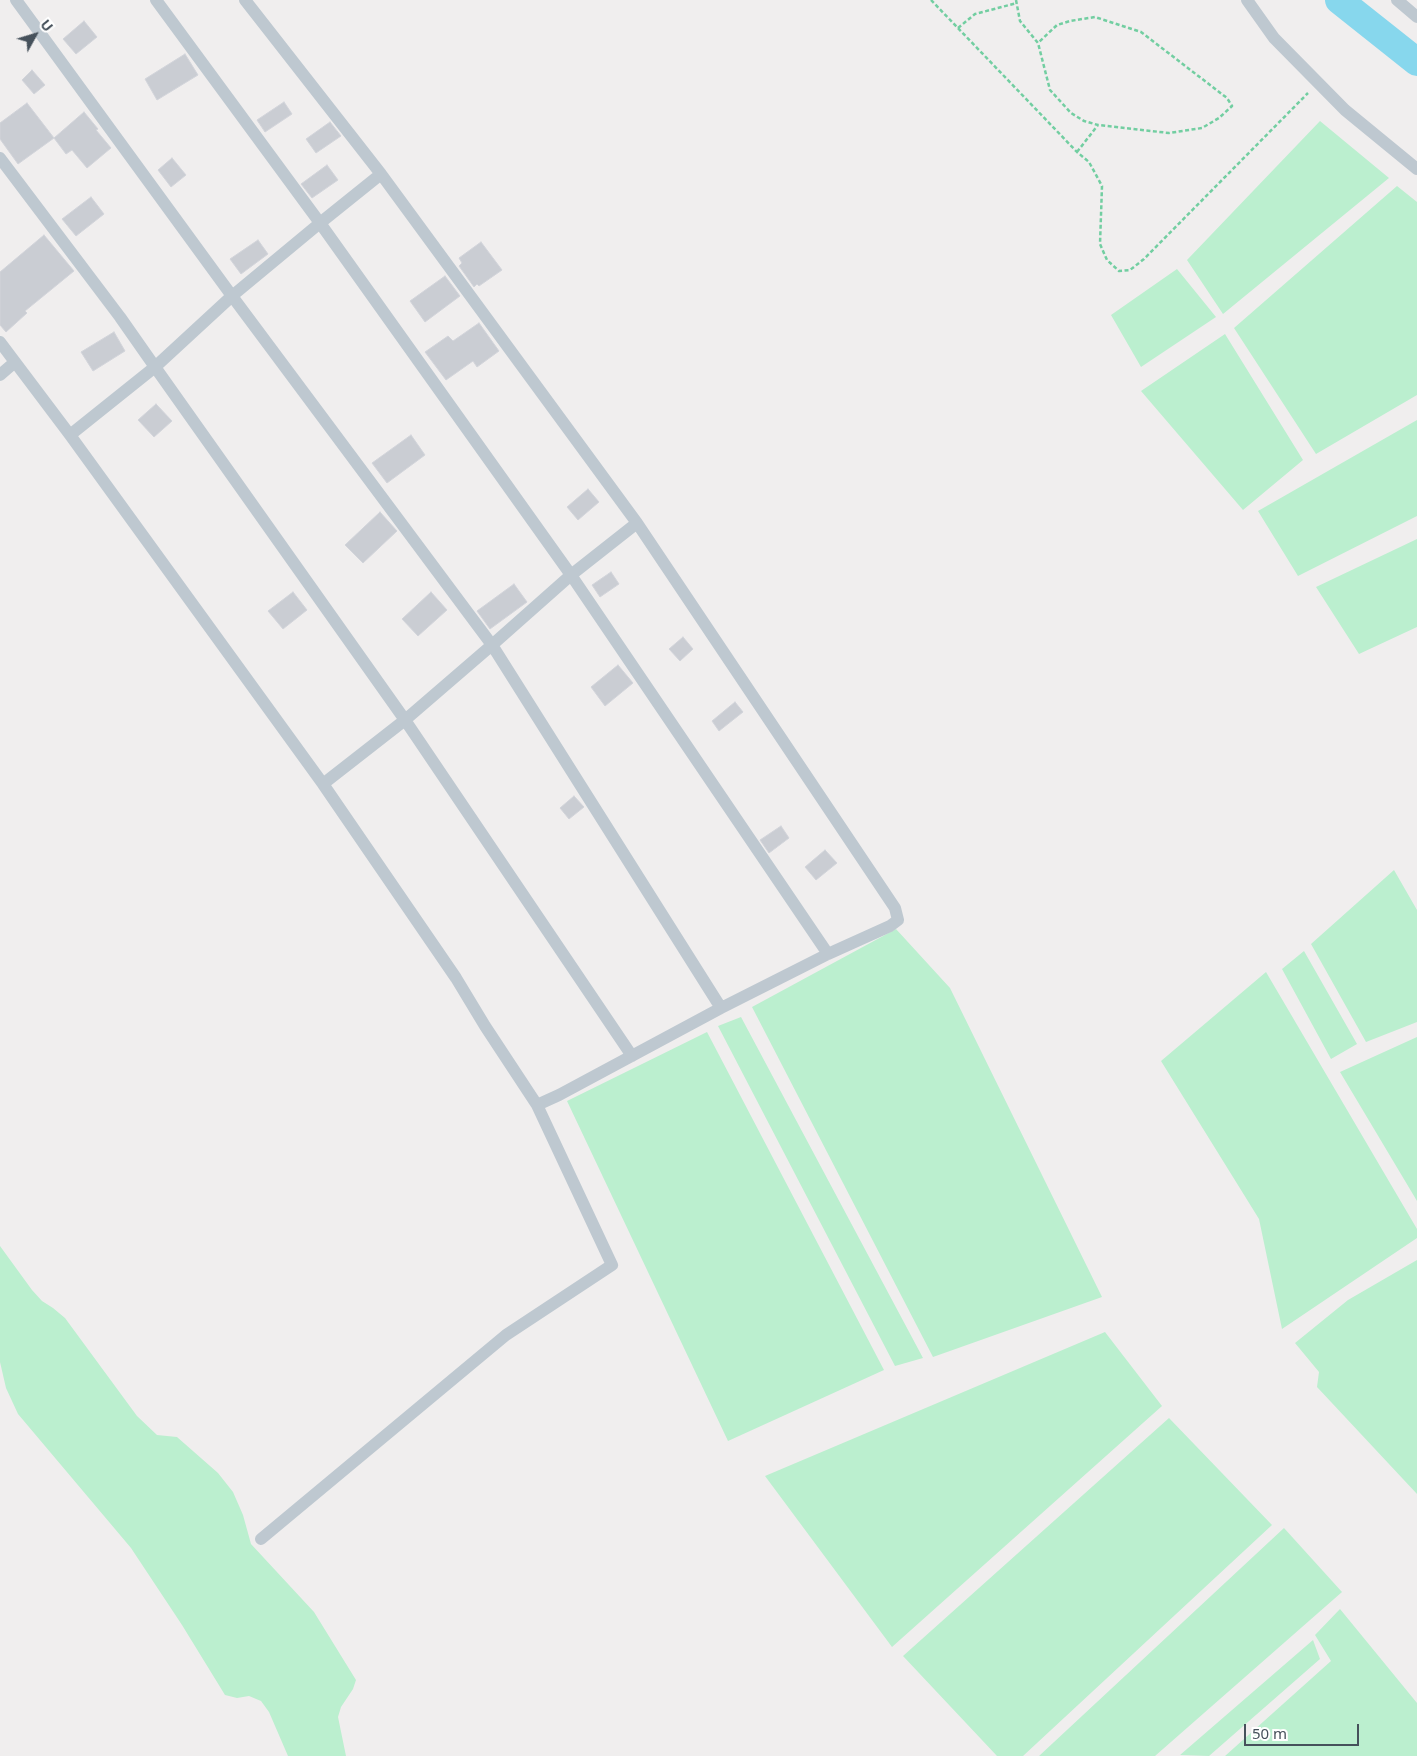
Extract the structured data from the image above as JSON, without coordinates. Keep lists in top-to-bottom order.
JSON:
{
  "scale_bar": "50 m",
  "north": "top right"
}
